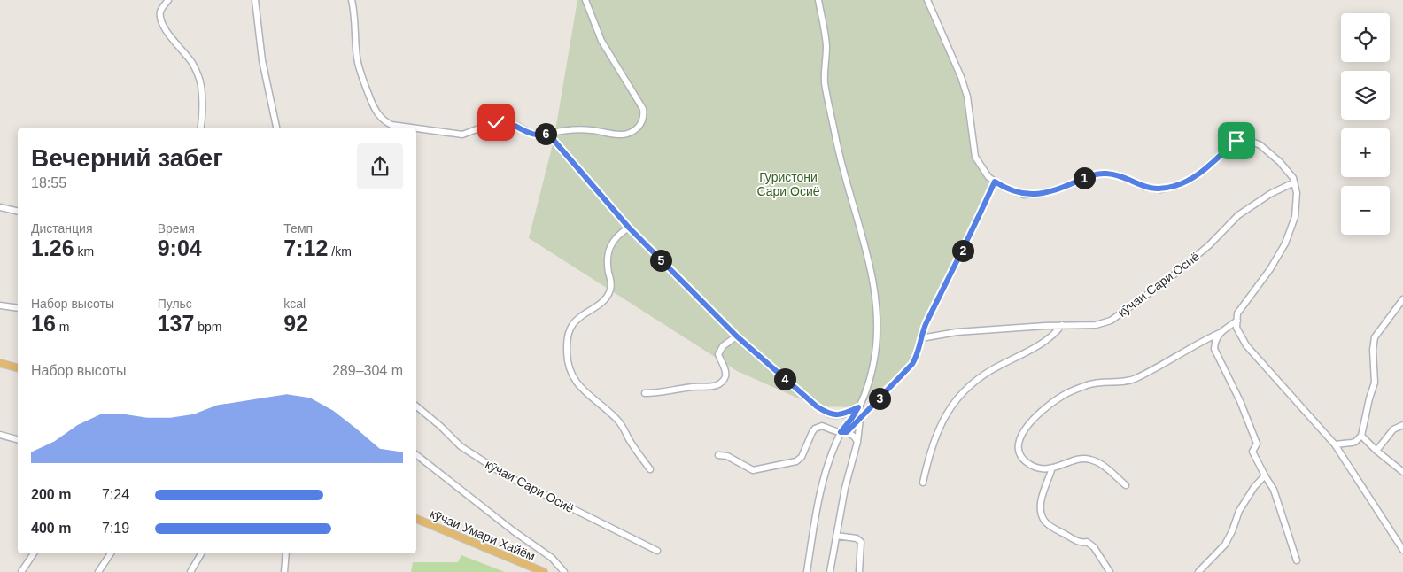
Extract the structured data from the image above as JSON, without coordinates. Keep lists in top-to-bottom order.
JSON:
{
  "streets": {
    "main road": ["кӯчаи Умари Хайём"],
    "street": ["кӯчаи Сари Осиё"]
  },
  "parks": ["Гуристони Сари Осиё"],
  "page": {
    "map_buttons": ["+", "−"],
    "pins": [
      "6",
      "1",
      "2",
      "5",
      "4",
      "3"
    ],
    "heading": ["Вечерний забег", "18:55"],
    "stats": [
      ["Дистанция", "1.26 km"],
      ["Время", "9:04"],
      ["Темп", "7:12 /km"],
      ["Набор высоты", "16 m"],
      ["Пульс", "137 bpm"],
      ["kcal", "92"]
    ],
    "chart": ["Набор высоты", "289–304 m"],
    "list": [
      {
        "name": "200 m",
        "note": "7:24"
      },
      {
        "name": "400 m",
        "note": "7:19"
      }
    ]
  }
}
